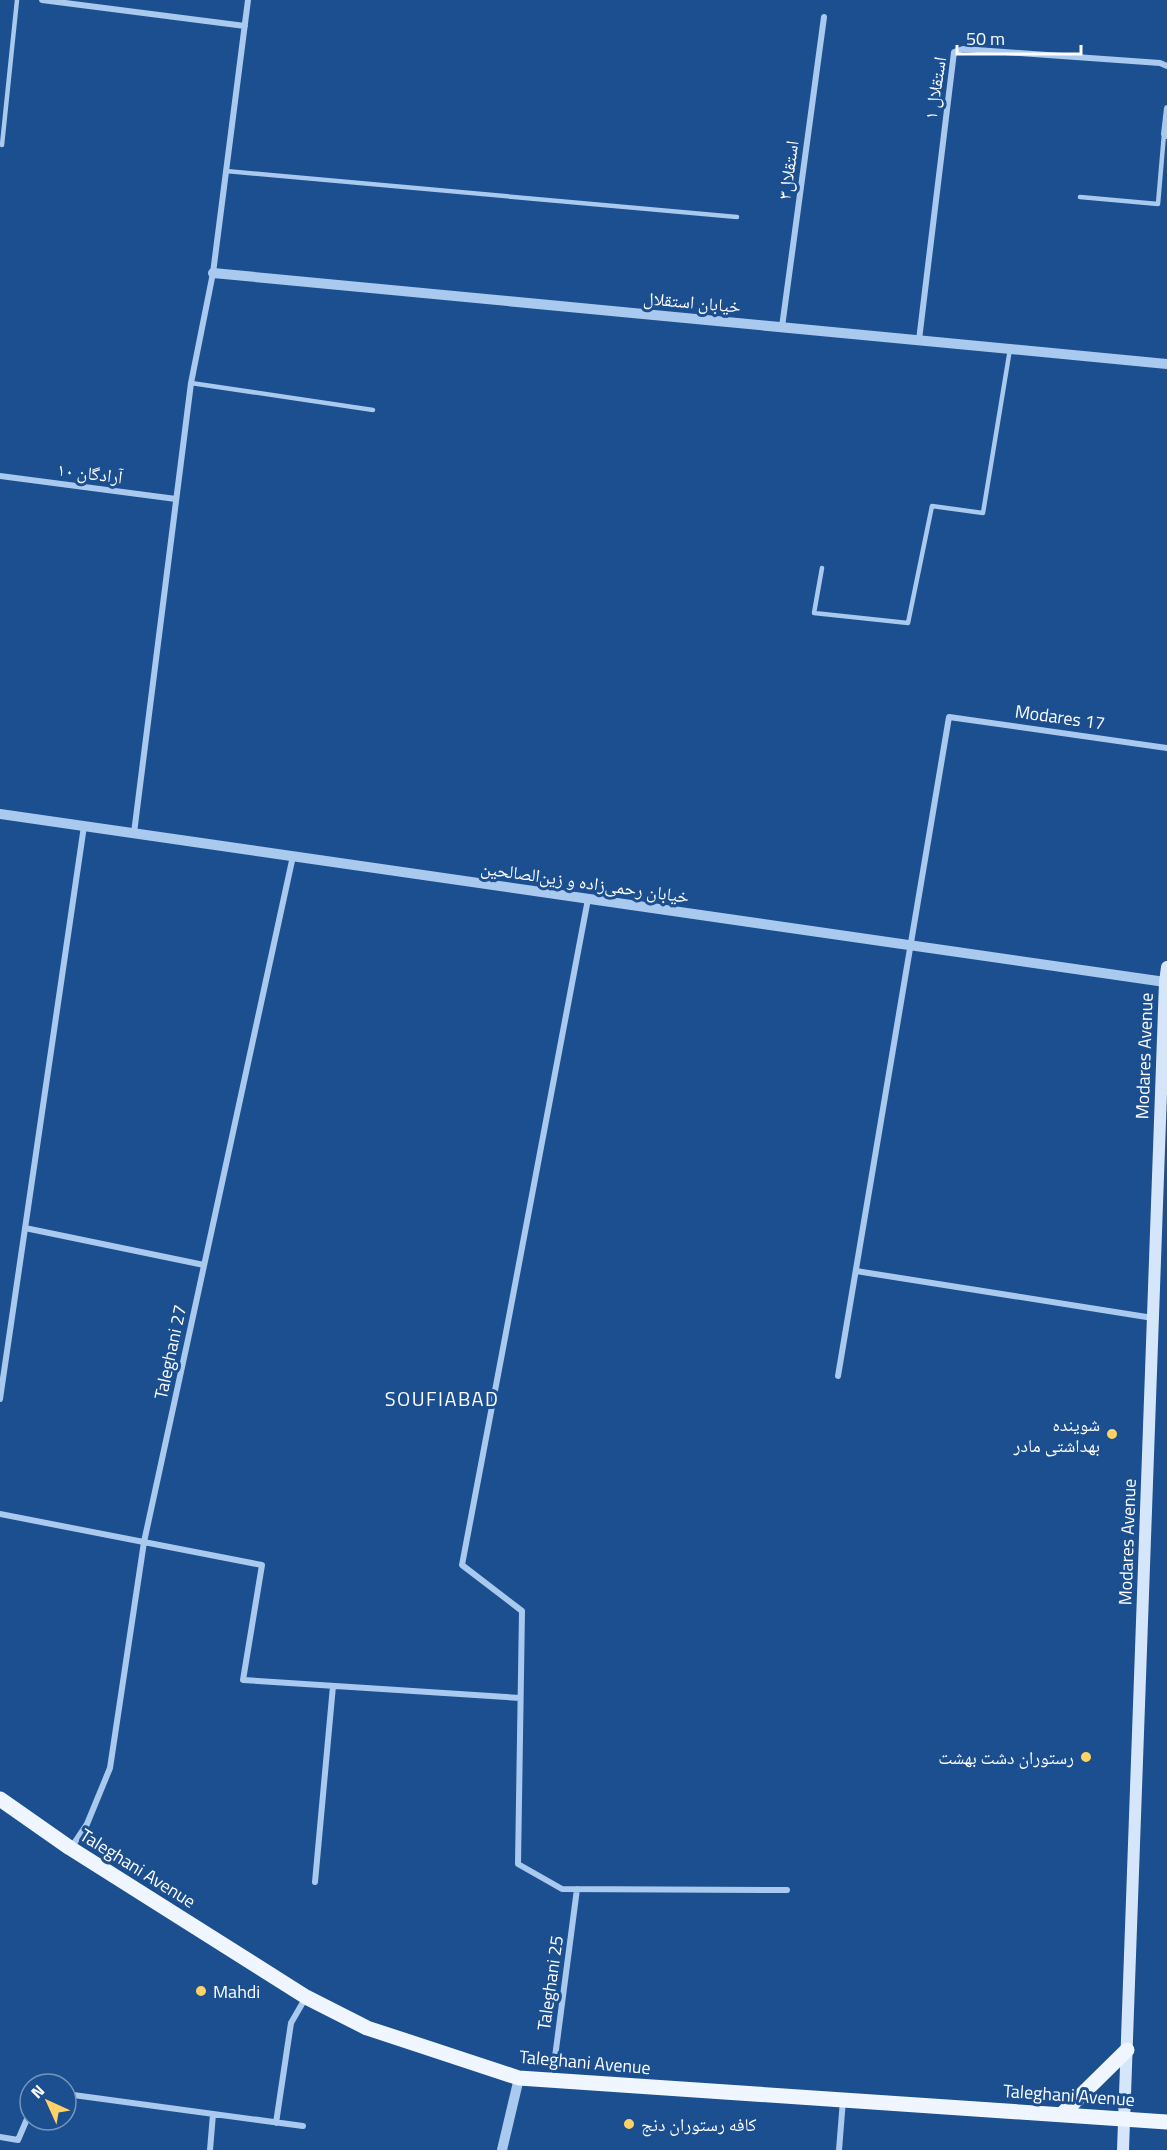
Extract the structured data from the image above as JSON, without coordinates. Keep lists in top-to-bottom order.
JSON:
{
  "streets": {
    "main road": ["Modares Avenue", "Taleghani Avenue"],
    "street": [
      "استقلال ۱",
      "استقلال۳",
      "خیابان استقلال",
      "آرادگان ۱۰",
      "Modares 17",
      "خیابان رحمی‌زاده و زین‌الصالحین",
      "Taleghani 27",
      "Taleghani 25"
    ]
  },
  "crossings": [
    ["استقلال ۱", "خیابان استقلال"],
    ["استقلال۳", "خیابان استقلال"],
    ["Modares 17", "خیابان رحمی‌زاده و زین‌الصالحین"],
    ["خیابان رحمی‌زاده و زین‌الصالحین", "Modares Avenue"],
    ["خیابان رحمی‌زاده و زین‌الصالحین", "Taleghani 27"],
    ["Modares Avenue", "Taleghani Avenue"],
    ["Taleghani 27", "Taleghani Avenue"],
    ["Taleghani Avenue", "Taleghani 25"]
  ],
  "districts": ["SOUFIABAD"],
  "places": [
    "شوینده بهداشتی مادر",
    "رستوران دشت بهشت",
    "Mahdi",
    "کافه رستوران دنج"
  ],
  "scale_bar": "50 m",
  "north": "top left"
}
